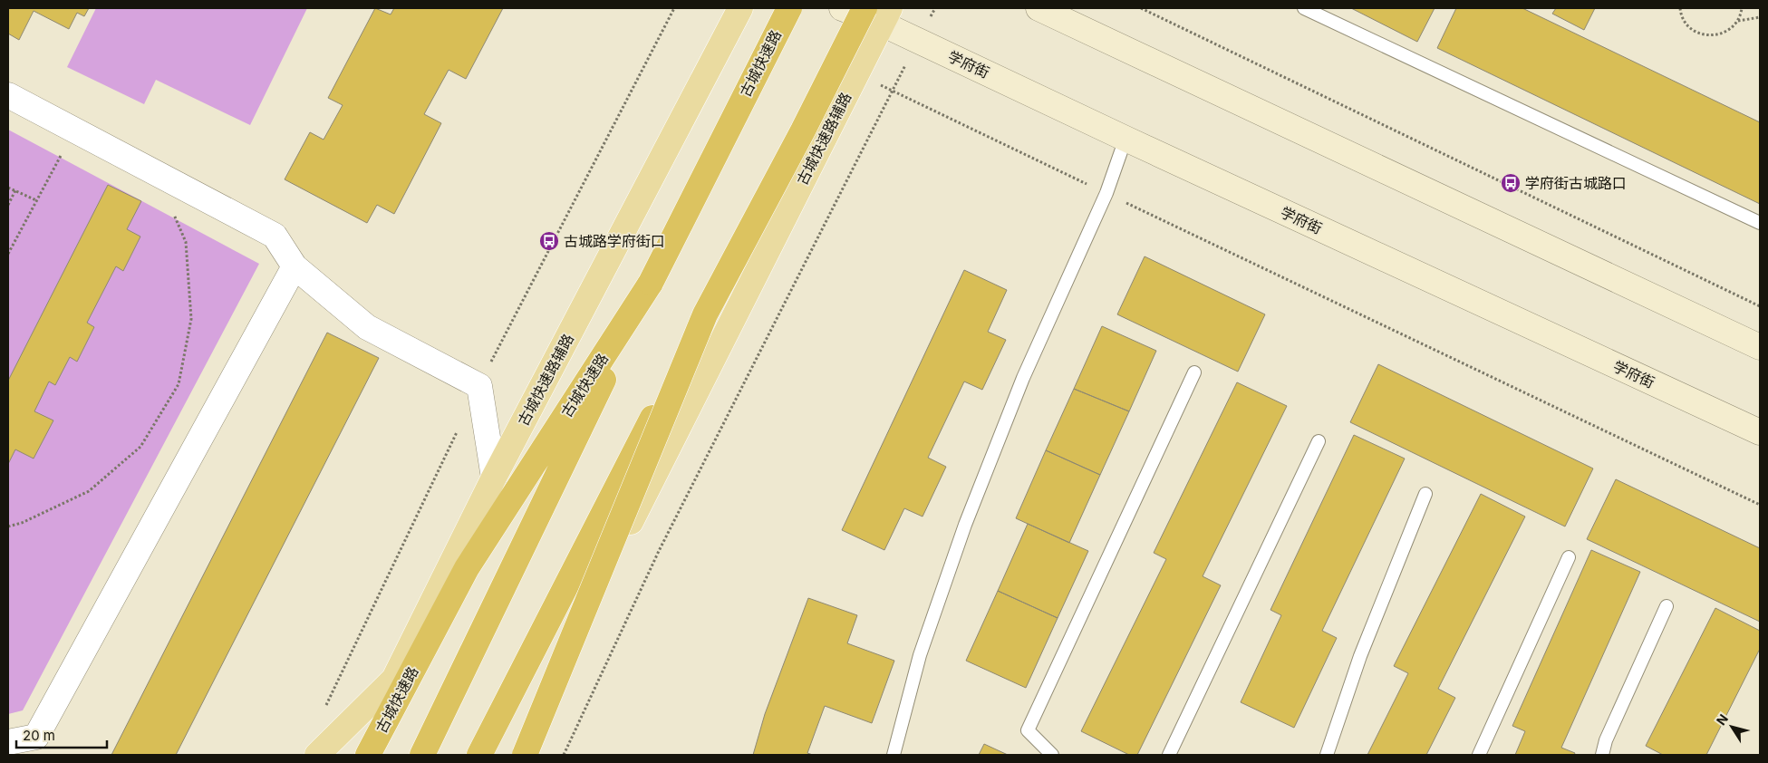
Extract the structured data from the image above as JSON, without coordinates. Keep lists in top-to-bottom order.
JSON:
{
  "streets": {
    "highway": ["古城快速路"],
    "main road": ["学府街", "古城快速路辅路"]
  },
  "crossings": [
    ["学府街", "古城快速路辅路"]
  ],
  "places": {
    "bus stop": ["学府街古城路口", "古城路学府街口"]
  },
  "scale_bar": "20 m",
  "north": "top left"
}
